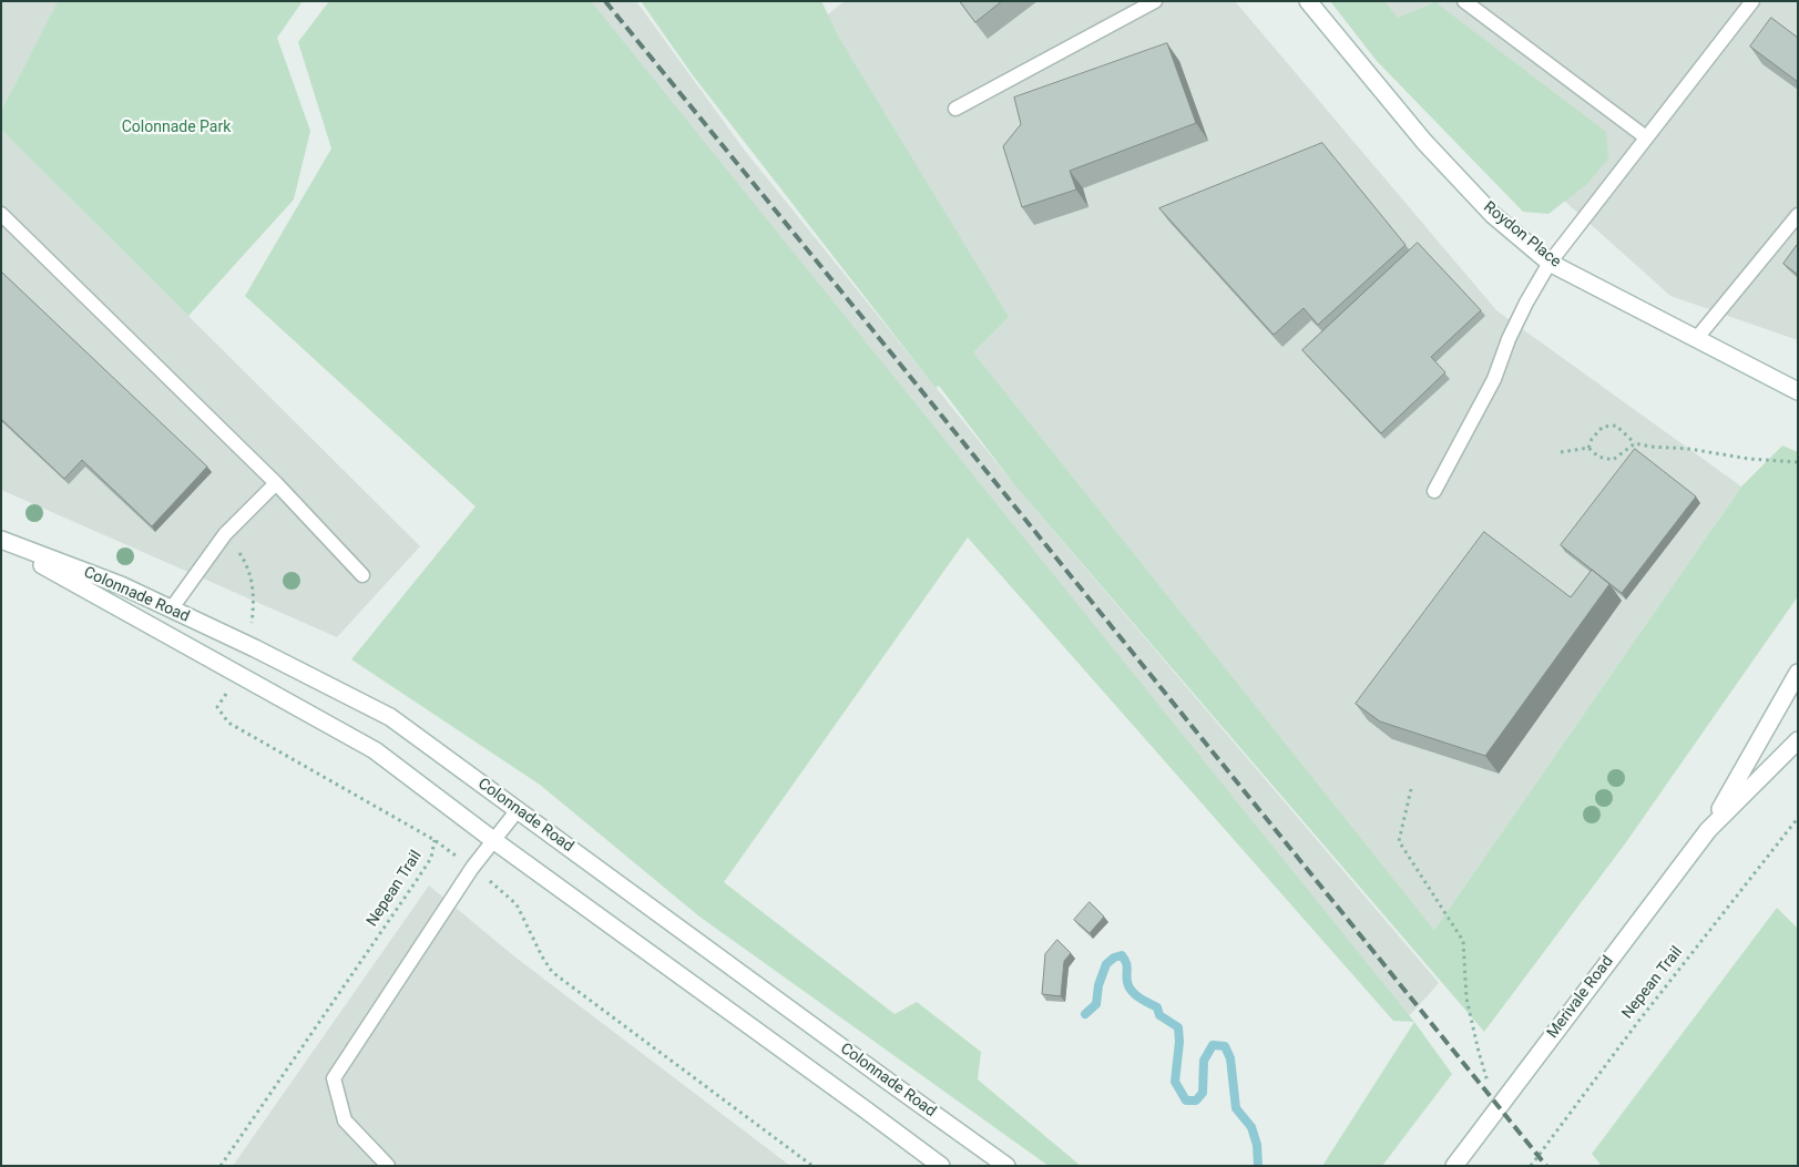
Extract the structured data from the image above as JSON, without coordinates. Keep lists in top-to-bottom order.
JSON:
{
  "streets": {
    "street": ["Roydon Place", "Colonnade Road", "Merivale Road"],
    "path": ["Nepean Trail"]
  },
  "crossings": [
    ["Colonnade Road", "Nepean Trail"]
  ],
  "parks": ["Colonnade Park"]
}
